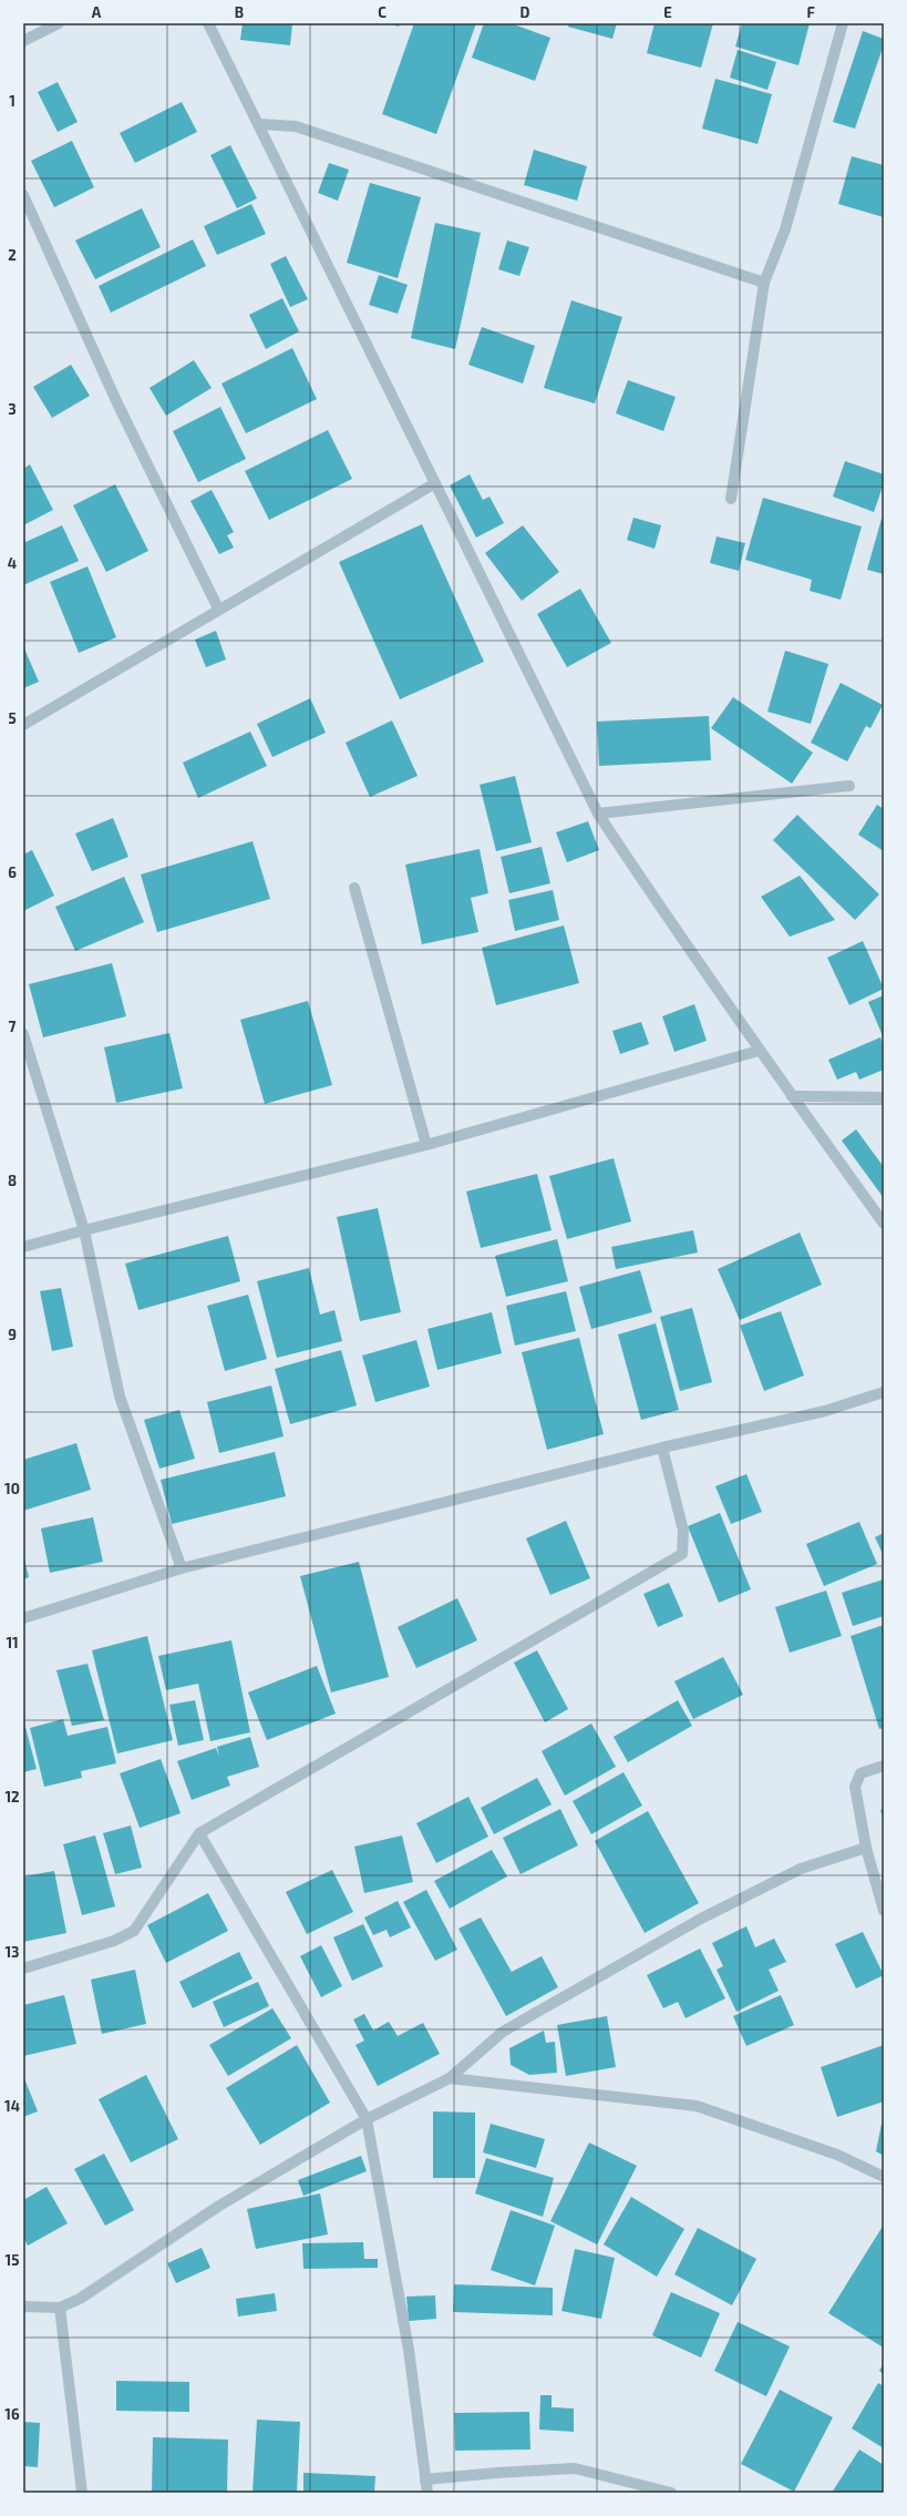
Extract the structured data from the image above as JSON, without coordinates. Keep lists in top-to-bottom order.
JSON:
{
  "grid": {
    "columns": [
      "A",
      "B",
      "C",
      "D",
      "E",
      "F"
    ],
    "rows": [
      "1",
      "2",
      "3",
      "4",
      "5",
      "6",
      "7",
      "8",
      "9",
      "10",
      "11",
      "12",
      "13",
      "14",
      "15",
      "16"
    ]
  }
}
